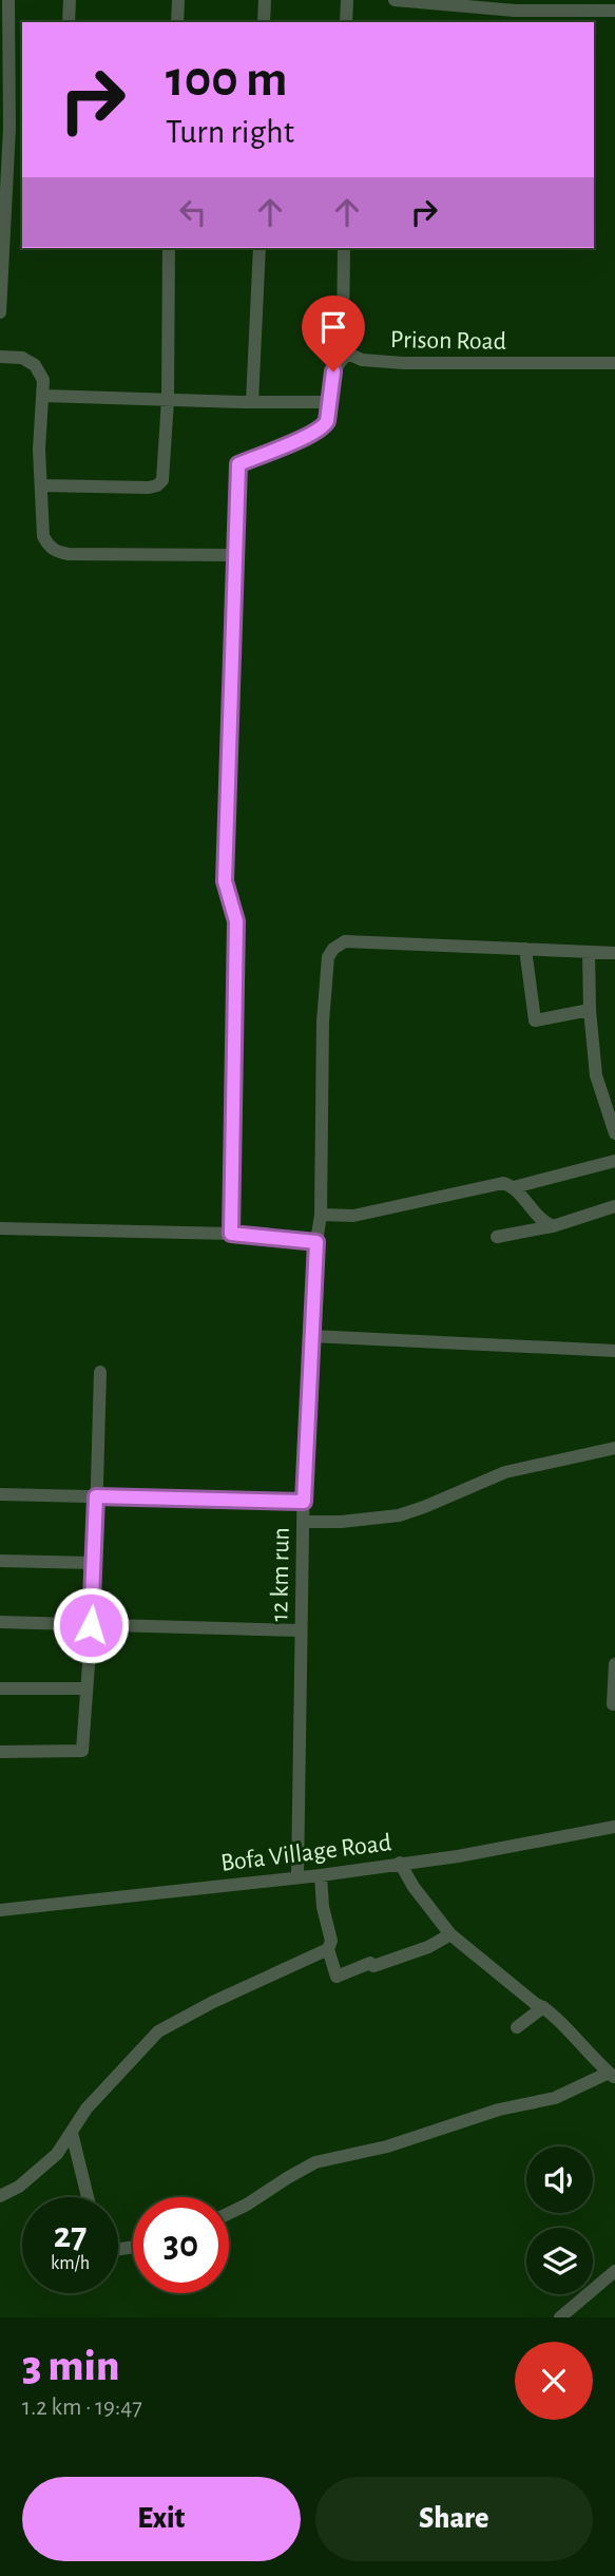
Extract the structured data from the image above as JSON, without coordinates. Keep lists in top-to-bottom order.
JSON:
{
  "streets": {
    "street": ["Prison Road", "12 km run", "Bofa Village Road"]
  },
  "crossings": [
    ["12 km run", "Bofa Village Road"]
  ],
  "page": {
    "turn": ["100 m", "Turn right"],
    "speed": "27 km/h",
    "limit": "30",
    "heading": ["3 min", "1.2 km · 19:47"],
    "buttons": ["Exit", "Share"]
  }
}
